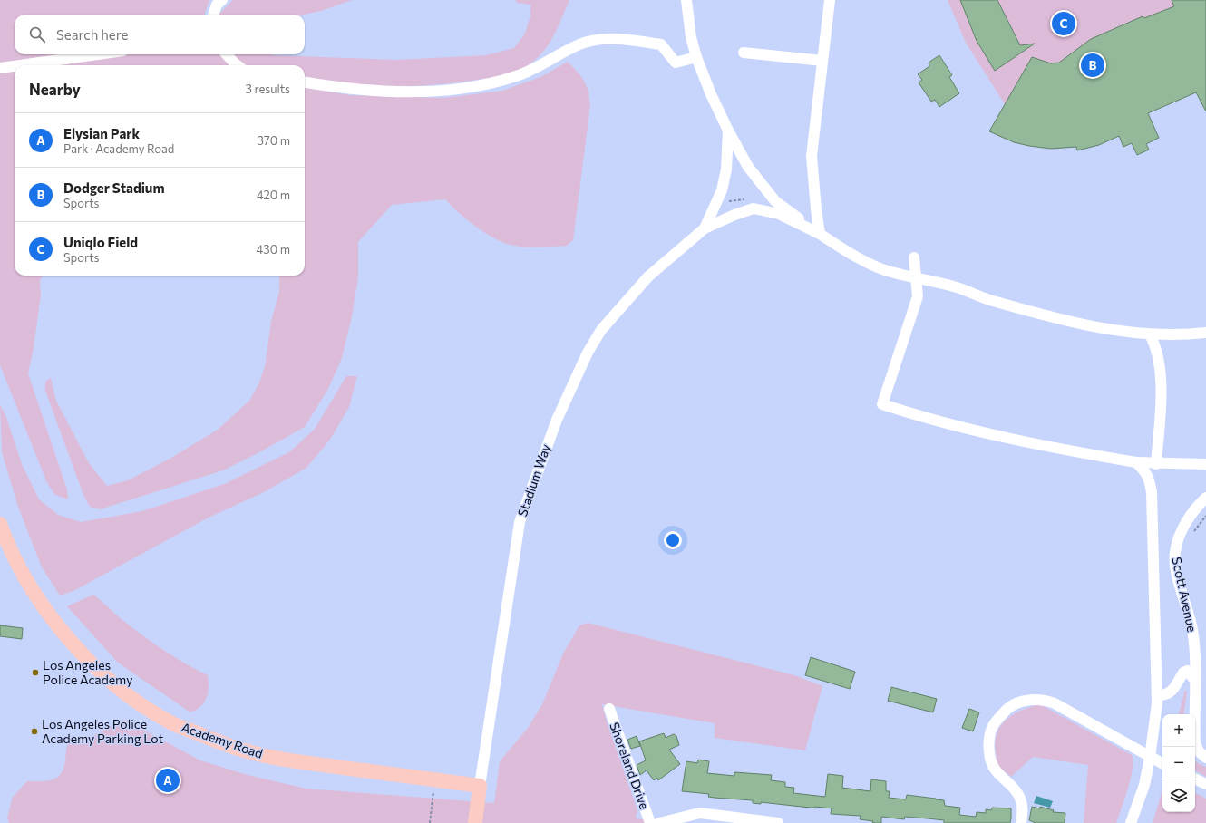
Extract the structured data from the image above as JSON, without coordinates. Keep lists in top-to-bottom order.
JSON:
{
  "streets": {
    "main road": ["Academy Road"],
    "street": ["Stadium Way", "Scott Avenue", "Shoreland Drive"]
  },
  "crossings": [
    ["Stadium Way", "Academy Road"]
  ],
  "places": ["Los Angeles Police Academy", "Los Angeles Police Academy Parking Lot"],
  "page": {
    "pins": ["C", "B", "A"],
    "search": "Search here",
    "heading": ["Nearby", "3 results"],
    "list": [
      {
        "mark": "A",
        "name": "Elysian Park",
        "note": "Park · Academy Road",
        "value": "370 m"
      },
      {
        "mark": "B",
        "name": "Dodger Stadium",
        "note": "Sports",
        "value": "420 m"
      },
      {
        "mark": "C",
        "name": "Uniqlo Field",
        "note": "Sports",
        "value": "430 m"
      }
    ],
    "map_buttons": ["+", "−"]
  }
}
